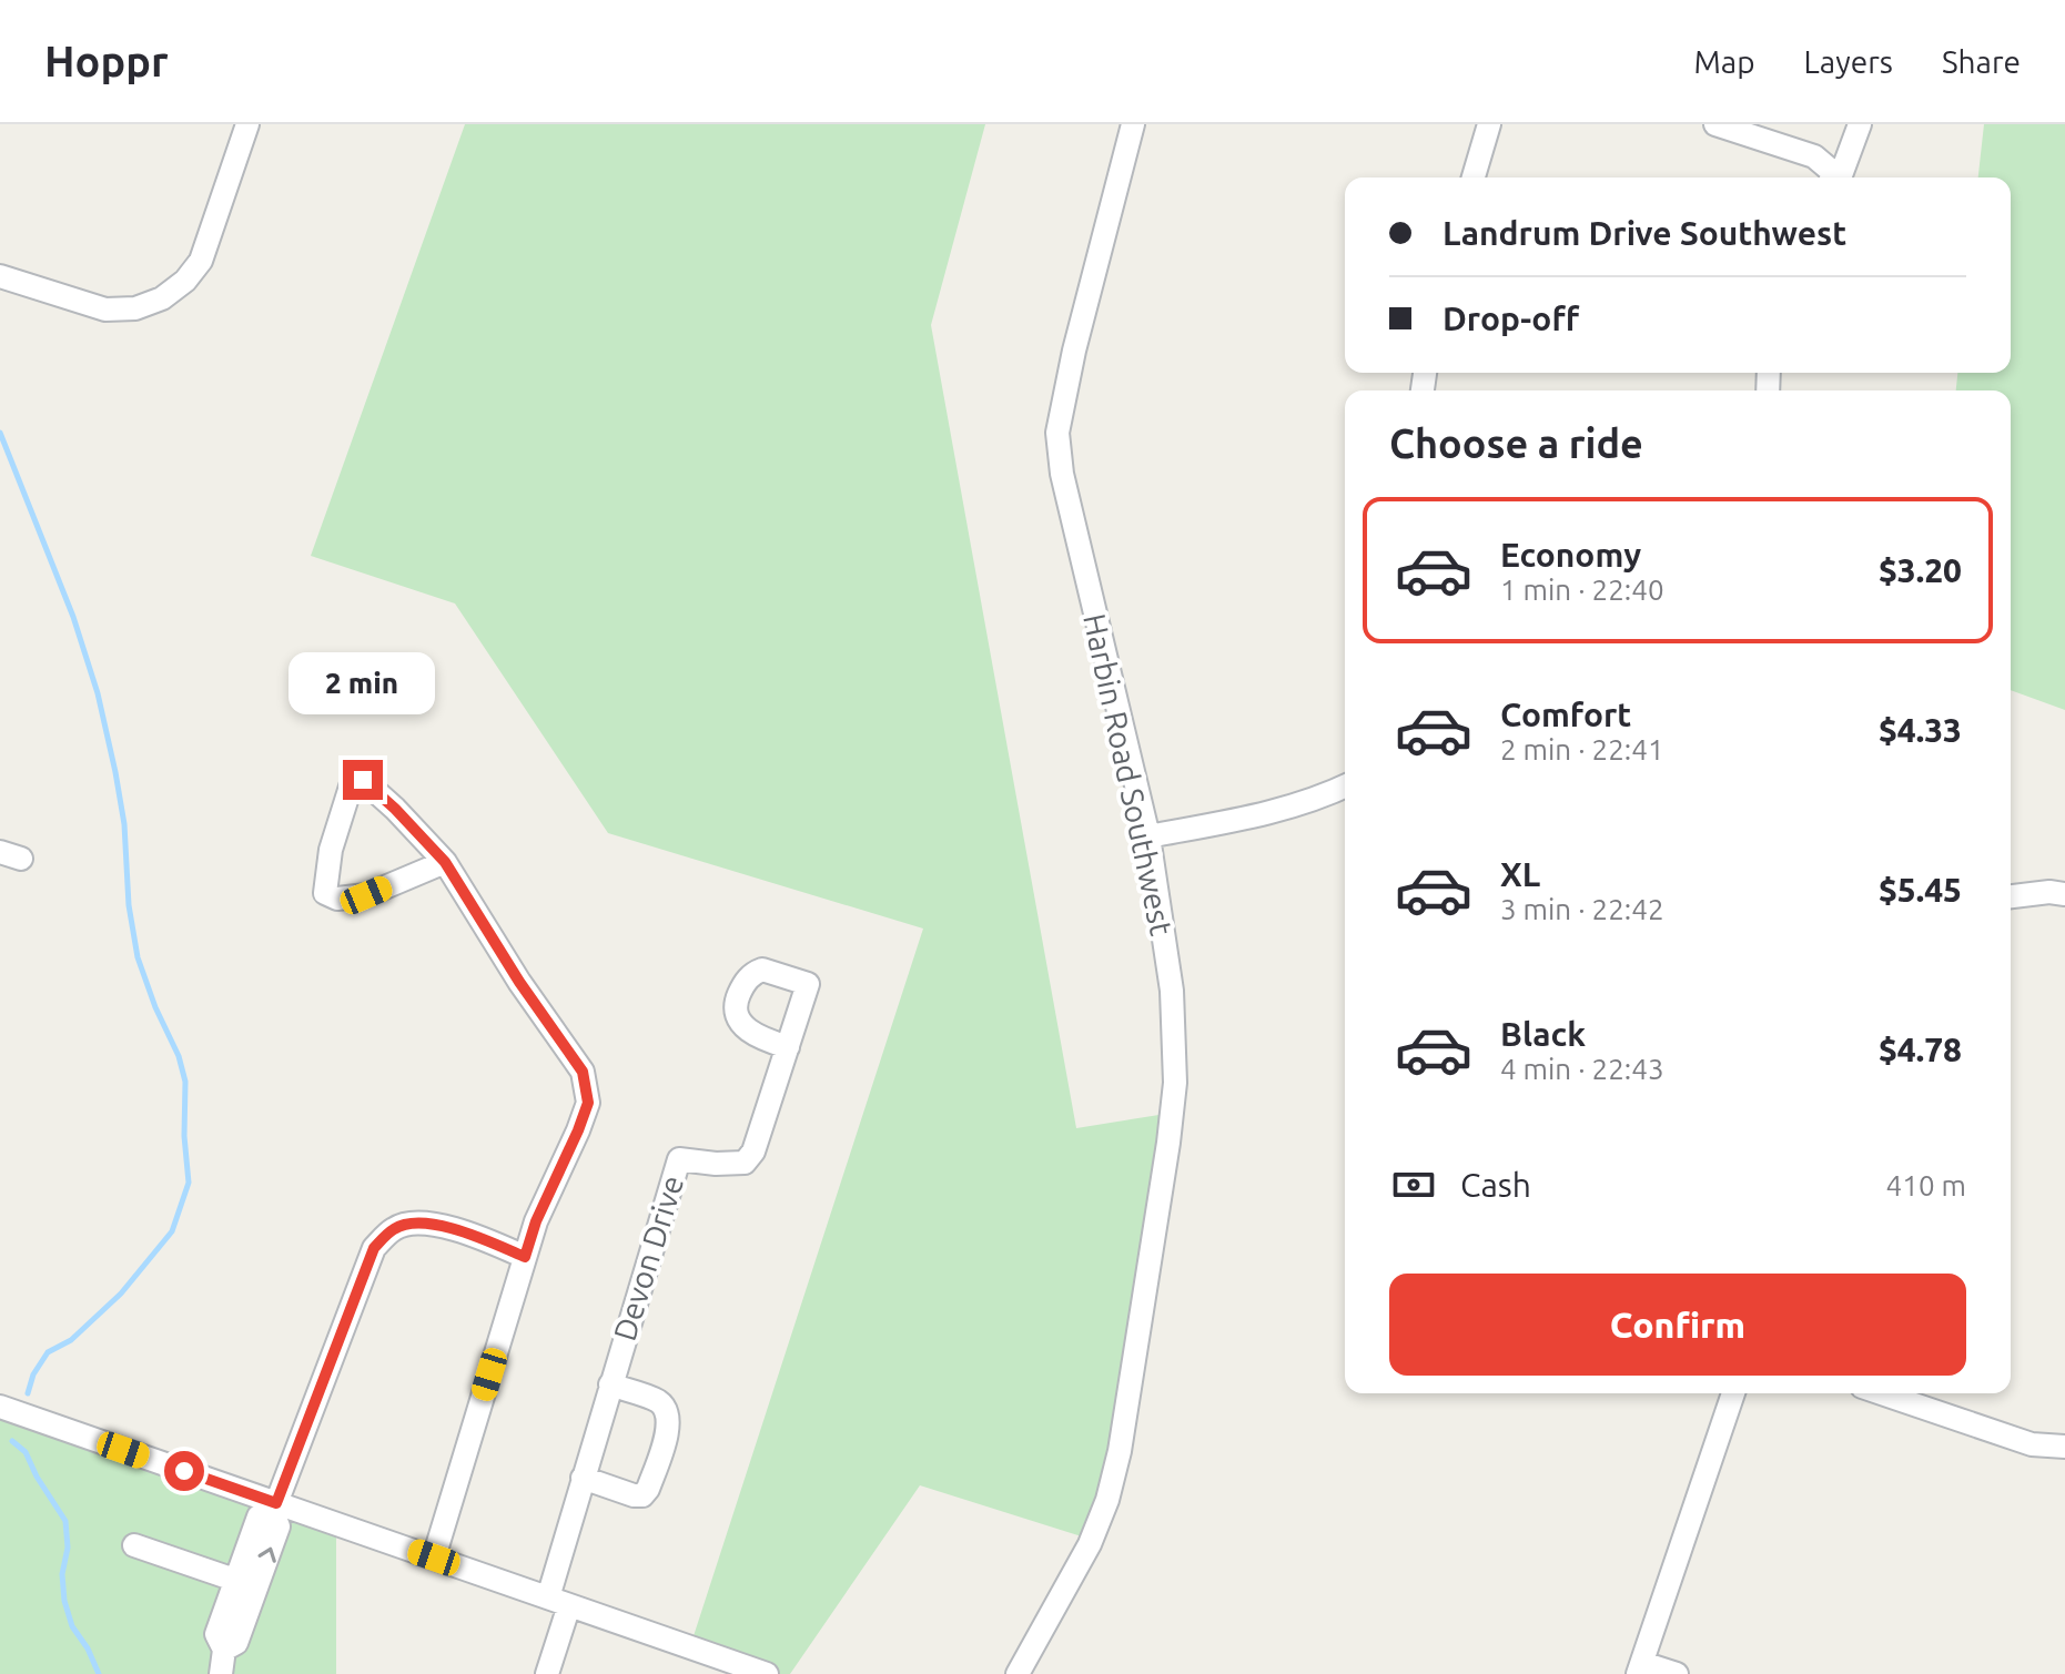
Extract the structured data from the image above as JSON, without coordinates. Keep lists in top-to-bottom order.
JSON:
{
  "streets": {
    "street": ["Harbin Road Southwest", "Devon Drive"]
  },
  "page": {
    "header": "Hoppr",
    "nav": ["Map", "Layers", "Share"],
    "banner": ["Landrum Drive Southwest", "Drop-off"],
    "heading": "Choose a ride",
    "list": [
      {
        "name": "Economy",
        "note": "1 min · 22:40",
        "value": "$3.20"
      },
      {
        "name": "Comfort",
        "note": "2 min · 22:41",
        "value": "$4.33"
      },
      {
        "name": "XL",
        "note": "3 min · 22:42",
        "value": "$5.45"
      },
      {
        "name": "Black",
        "note": "4 min · 22:43",
        "value": "$4.78"
      }
    ],
    "bubble": "2 min",
    "pay": ["Cash", "410 m"],
    "buttons": "Confirm"
  }
}
